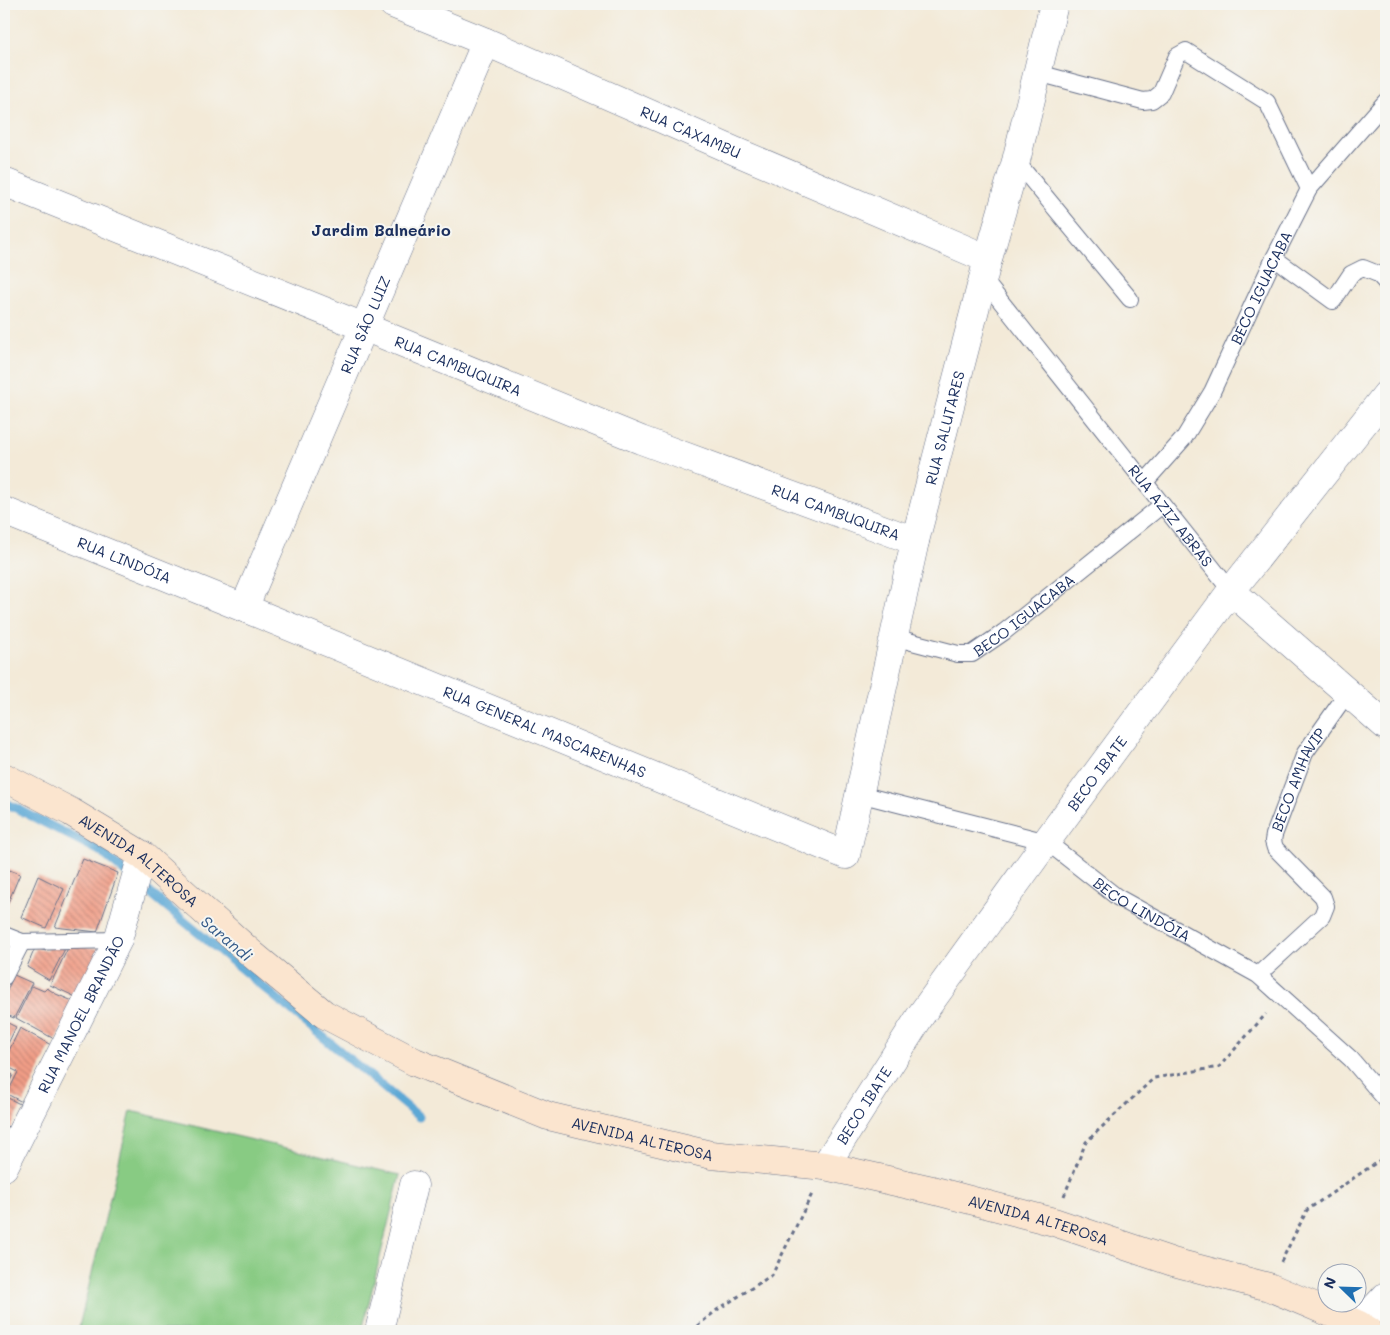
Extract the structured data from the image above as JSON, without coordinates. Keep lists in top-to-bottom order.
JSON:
{
  "streets": {
    "street": [
      "RUA CAXAMBU",
      "RUA SÃO LUIZ",
      "RUA CAMBUQUIRA",
      "RUA SALUTARES",
      "RUA AZIZ ABRAS",
      "RUA LINDÓIA",
      "RUA GENERAL MASCARENHAS",
      "BECO IBATE",
      "AVENIDA ALTEROSA",
      "RUA MANOEL BRANDÃO"
    ],
    "lane": ["BECO IGUACABA", "BECO AMHAVIP", "BECO LINDÓIA"]
  },
  "crossings": [
    ["RUA CAXAMBU", "RUA SÃO LUIZ"],
    ["RUA CAXAMBU", "RUA SALUTARES"],
    ["RUA CAXAMBU", "RUA AZIZ ABRAS"],
    ["BECO IGUACABA", "RUA SALUTARES"],
    ["BECO IGUACABA", "RUA AZIZ ABRAS"],
    ["RUA SÃO LUIZ", "RUA CAMBUQUIRA"],
    ["RUA SÃO LUIZ", "RUA LINDÓIA"],
    ["RUA SÃO LUIZ", "RUA GENERAL MASCARENHAS"],
    ["RUA CAMBUQUIRA", "RUA SALUTARES"],
    ["RUA SALUTARES", "RUA AZIZ ABRAS"],
    ["RUA SALUTARES", "RUA GENERAL MASCARENHAS"],
    ["RUA SALUTARES", "BECO LINDÓIA"],
    ["RUA AZIZ ABRAS", "BECO IBATE"],
    ["RUA AZIZ ABRAS", "BECO AMHAVIP"],
    ["RUA LINDÓIA", "RUA GENERAL MASCARENHAS"],
    ["BECO IBATE", "AVENIDA ALTEROSA"],
    ["BECO IBATE", "BECO LINDÓIA"],
    ["BECO AMHAVIP", "BECO LINDÓIA"],
    ["AVENIDA ALTEROSA", "RUA MANOEL BRANDÃO"]
  ],
  "districts": ["Jardim Balneário"],
  "water": ["Sarandi"],
  "north": "top left"
}
